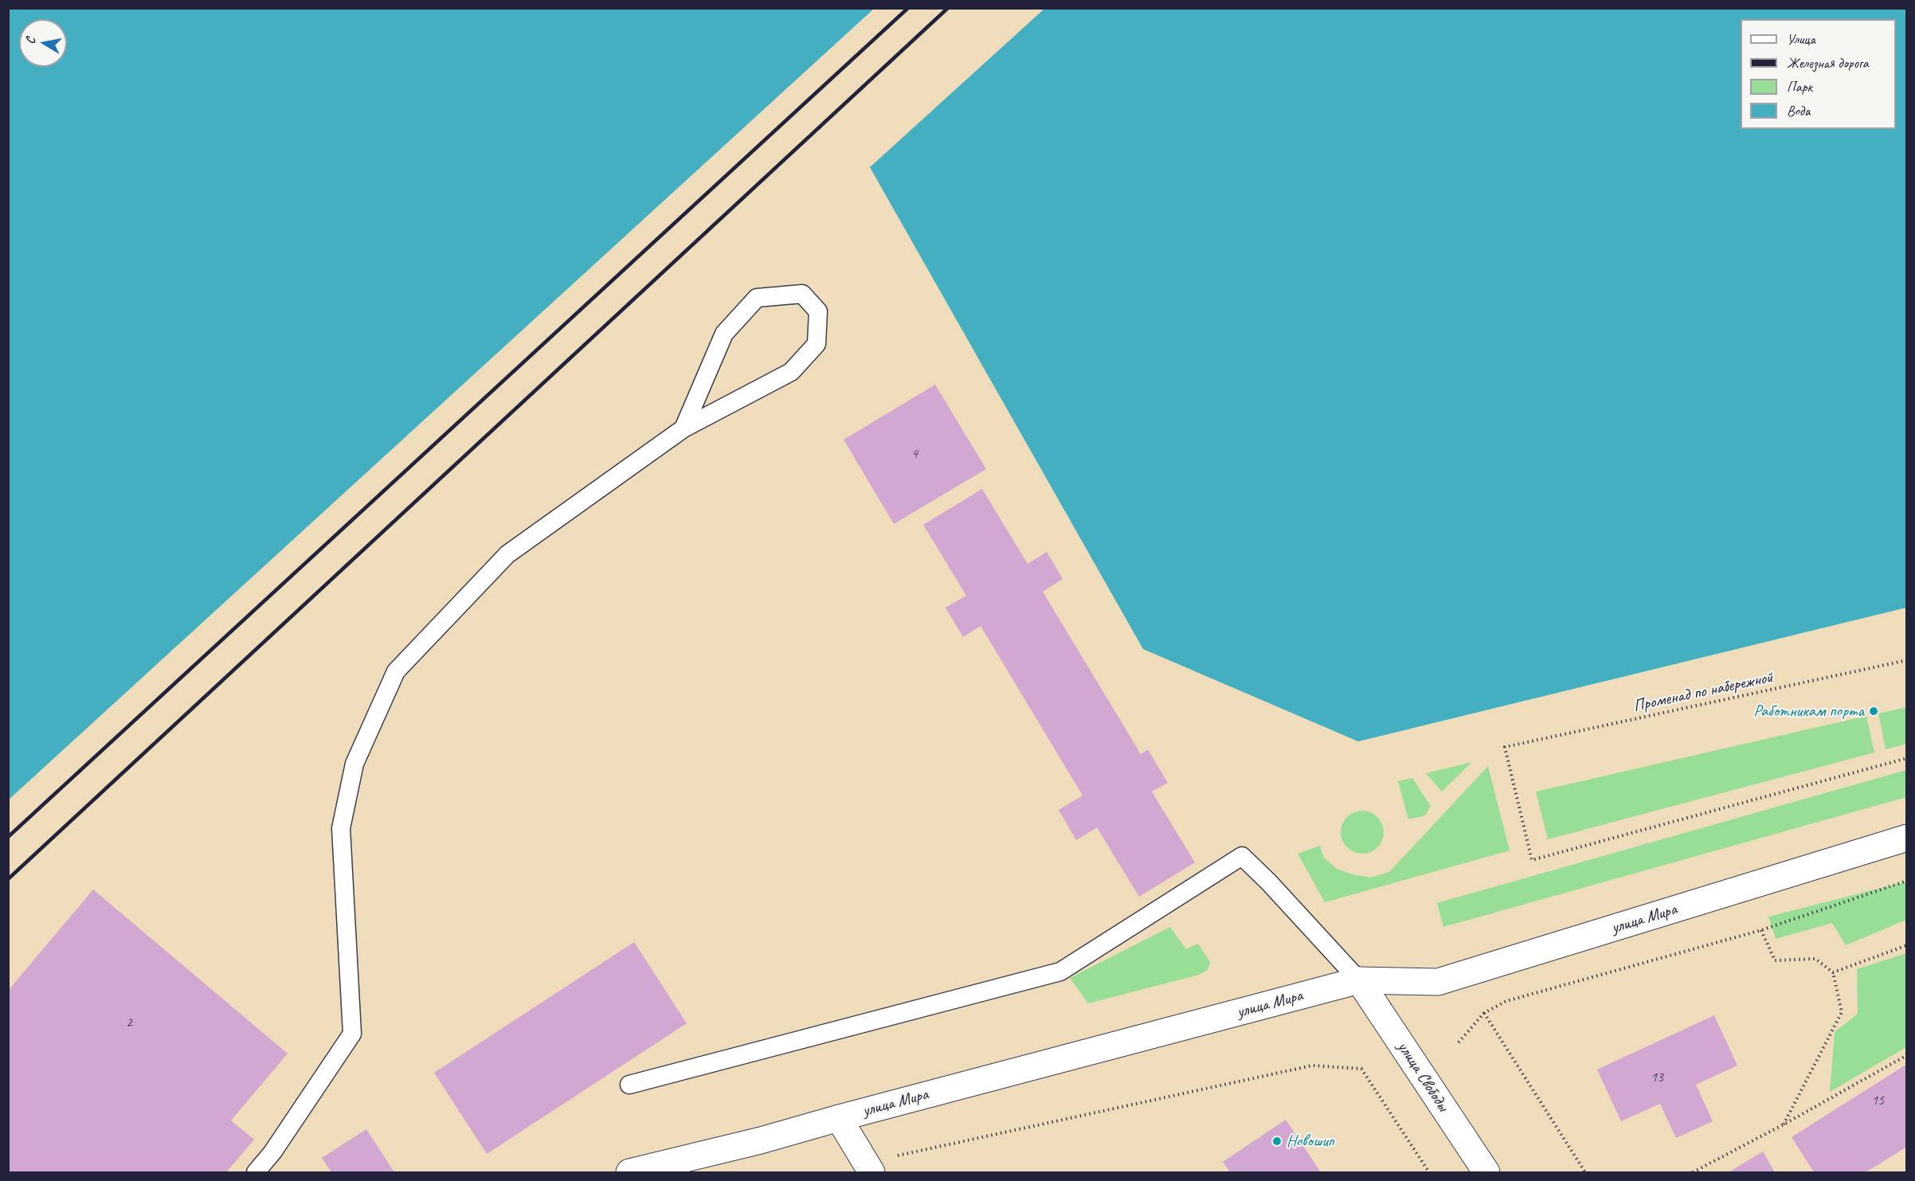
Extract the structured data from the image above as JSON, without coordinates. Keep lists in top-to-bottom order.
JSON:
{
  "streets": {
    "street": ["улица Мира", "улица Свободы"],
    "path": ["Променад по набережной"]
  },
  "crossings": [
    ["улица Мира", "улица Свободы"]
  ],
  "places": ["Работникам порта", "Новошип"],
  "house_numbers": [
    "4",
    "2",
    "13",
    "15"
  ],
  "legend": [
    "Улица",
    "Железная дорога",
    "Парк",
    "Вода"
  ],
  "north": "left"
}
